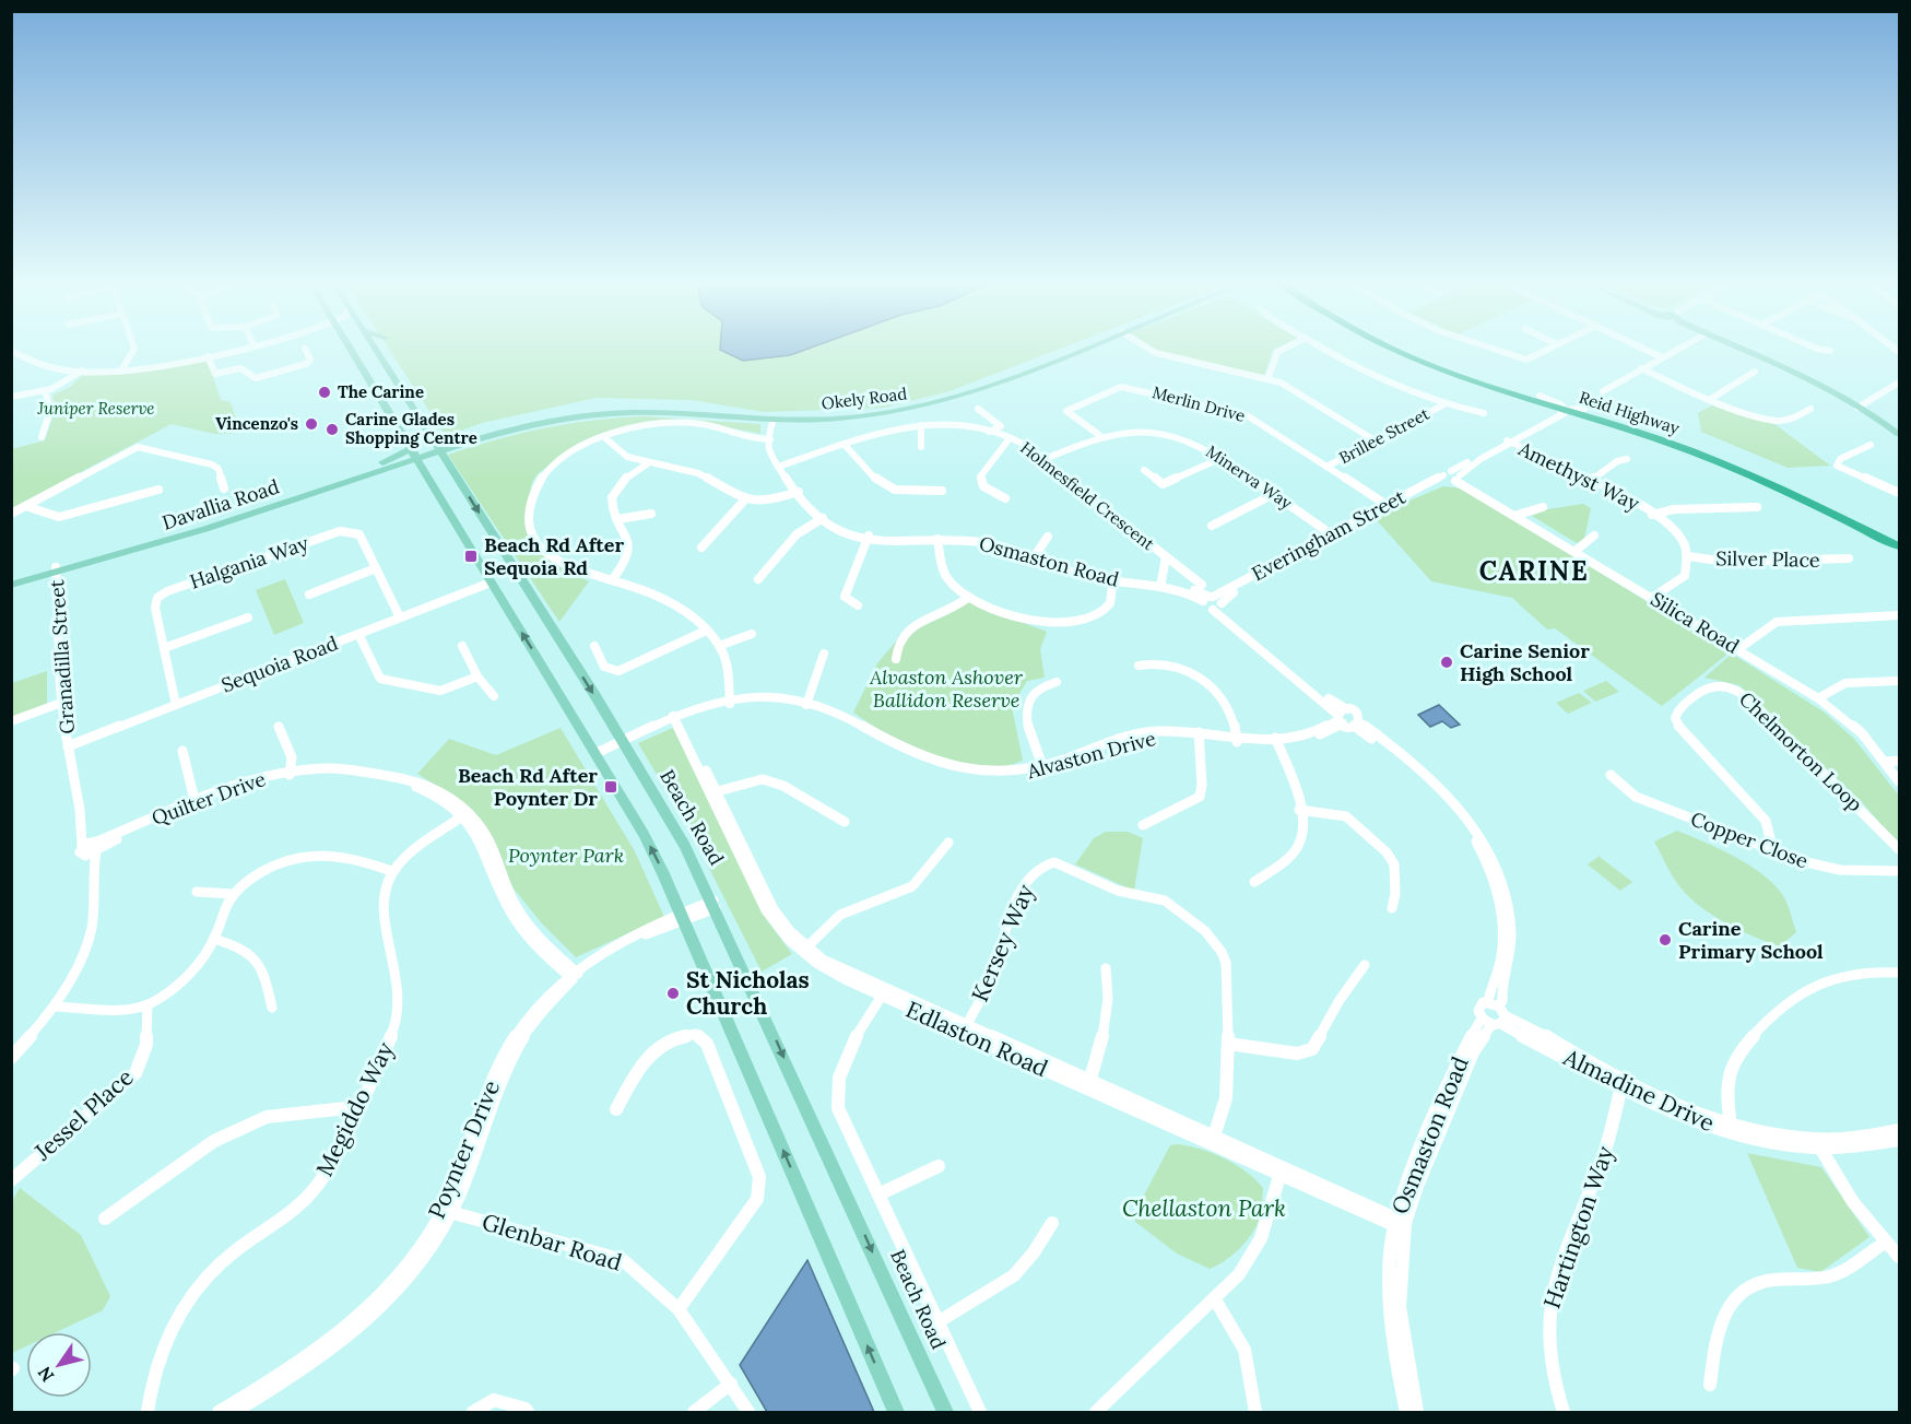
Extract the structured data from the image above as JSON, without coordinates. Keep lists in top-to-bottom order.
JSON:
{
  "streets": {
    "highway": ["Reid Highway"],
    "main road": ["Okely Road", "Davallia Road", "Beach Road"],
    "street": [
      "Merlin Drive",
      "Brillee Street",
      "Amethyst Way",
      "Minerva Way",
      "Holmesfield Crescent",
      "Everingham Street",
      "Silver Place",
      "Osmaston Road",
      "Halgania Way",
      "Silica Road",
      "Granadilla Street",
      "Sequoia Road",
      "Chelmorton Loop",
      "Alvaston Drive",
      "Quilter Drive",
      "Copper Close",
      "Kersey Way",
      "Edlaston Road",
      "Almadine Drive",
      "Megiddo Way",
      "Jessel Place",
      "Poynter Drive",
      "Hartington Way",
      "Glenbar Road"
    ]
  },
  "crossings": [
    ["Okely Road", "Davallia Road"],
    ["Okely Road", "Beach Road"],
    ["Merlin Drive", "Brillee Street"],
    ["Merlin Drive", "Minerva Way"],
    ["Merlin Drive", "Everingham Street"],
    ["Reid Highway", "Everingham Street"],
    ["Amethyst Way", "Everingham Street"],
    ["Amethyst Way", "Silver Place"],
    ["Minerva Way", "Holmesfield Crescent"],
    ["Minerva Way", "Everingham Street"],
    ["Holmesfield Crescent", "Osmaston Road"],
    ["Davallia Road", "Granadilla Street"],
    ["Davallia Road", "Beach Road"],
    ["Everingham Street", "Osmaston Road"],
    ["Everingham Street", "Silica Road"],
    ["Osmaston Road", "Alvaston Drive"],
    ["Osmaston Road", "Edlaston Road"],
    ["Osmaston Road", "Almadine Drive"],
    ["Halgania Way", "Sequoia Road"],
    ["Granadilla Street", "Sequoia Road"],
    ["Granadilla Street", "Quilter Drive"],
    ["Sequoia Road", "Beach Road"],
    ["Chelmorton Loop", "Copper Close"],
    ["Alvaston Drive", "Beach Road"],
    ["Alvaston Drive", "Edlaston Road"],
    ["Quilter Drive", "Megiddo Way"],
    ["Quilter Drive", "Poynter Drive"],
    ["Beach Road", "Poynter Drive"],
    ["Kersey Way", "Edlaston Road"],
    ["Almadine Drive", "Hartington Way"],
    ["Poynter Drive", "Glenbar Road"]
  ],
  "districts": ["CARINE"],
  "parks": [
    "Juniper Reserve",
    "Alvaston Ashover Ballidon Reserve",
    "Poynter Park",
    "Chellaston Park"
  ],
  "places": {
    "other": [
      "The Carine",
      "Vincenzo's",
      "Carine Glades Shopping Centre",
      "Carine Senior High School",
      "Carine Primary School",
      "St Nicholas Church"
    ],
    "transit": ["Beach Rd After Sequoia Rd", "Beach Rd After Poynter Dr"]
  },
  "north": "bottom left"
}
